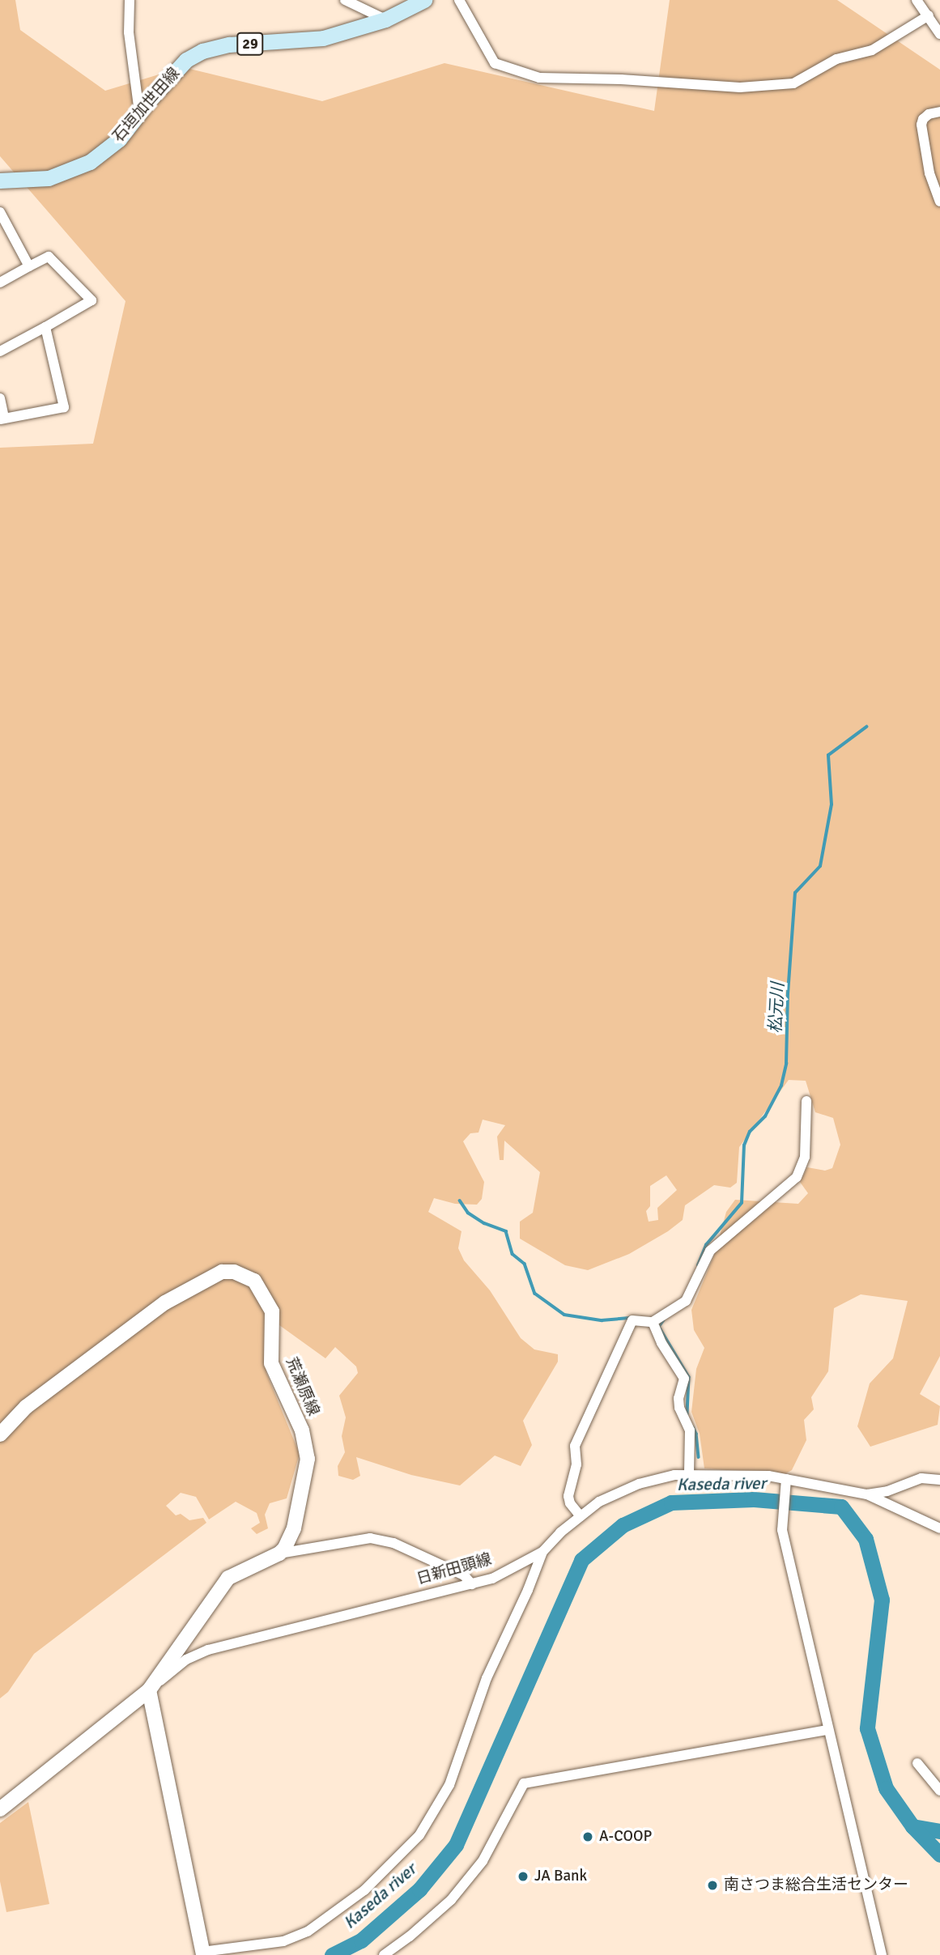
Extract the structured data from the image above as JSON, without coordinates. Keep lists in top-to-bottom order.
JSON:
{
  "streets": {
    "main road": ["29", "石垣加世田線"],
    "street": ["荒瀬原線", "日新田頭線"]
  },
  "water": ["松元川", "Kaseda river"],
  "places": ["A-COOP", "JA Bank", "南さつま総合生活センター"]
}
